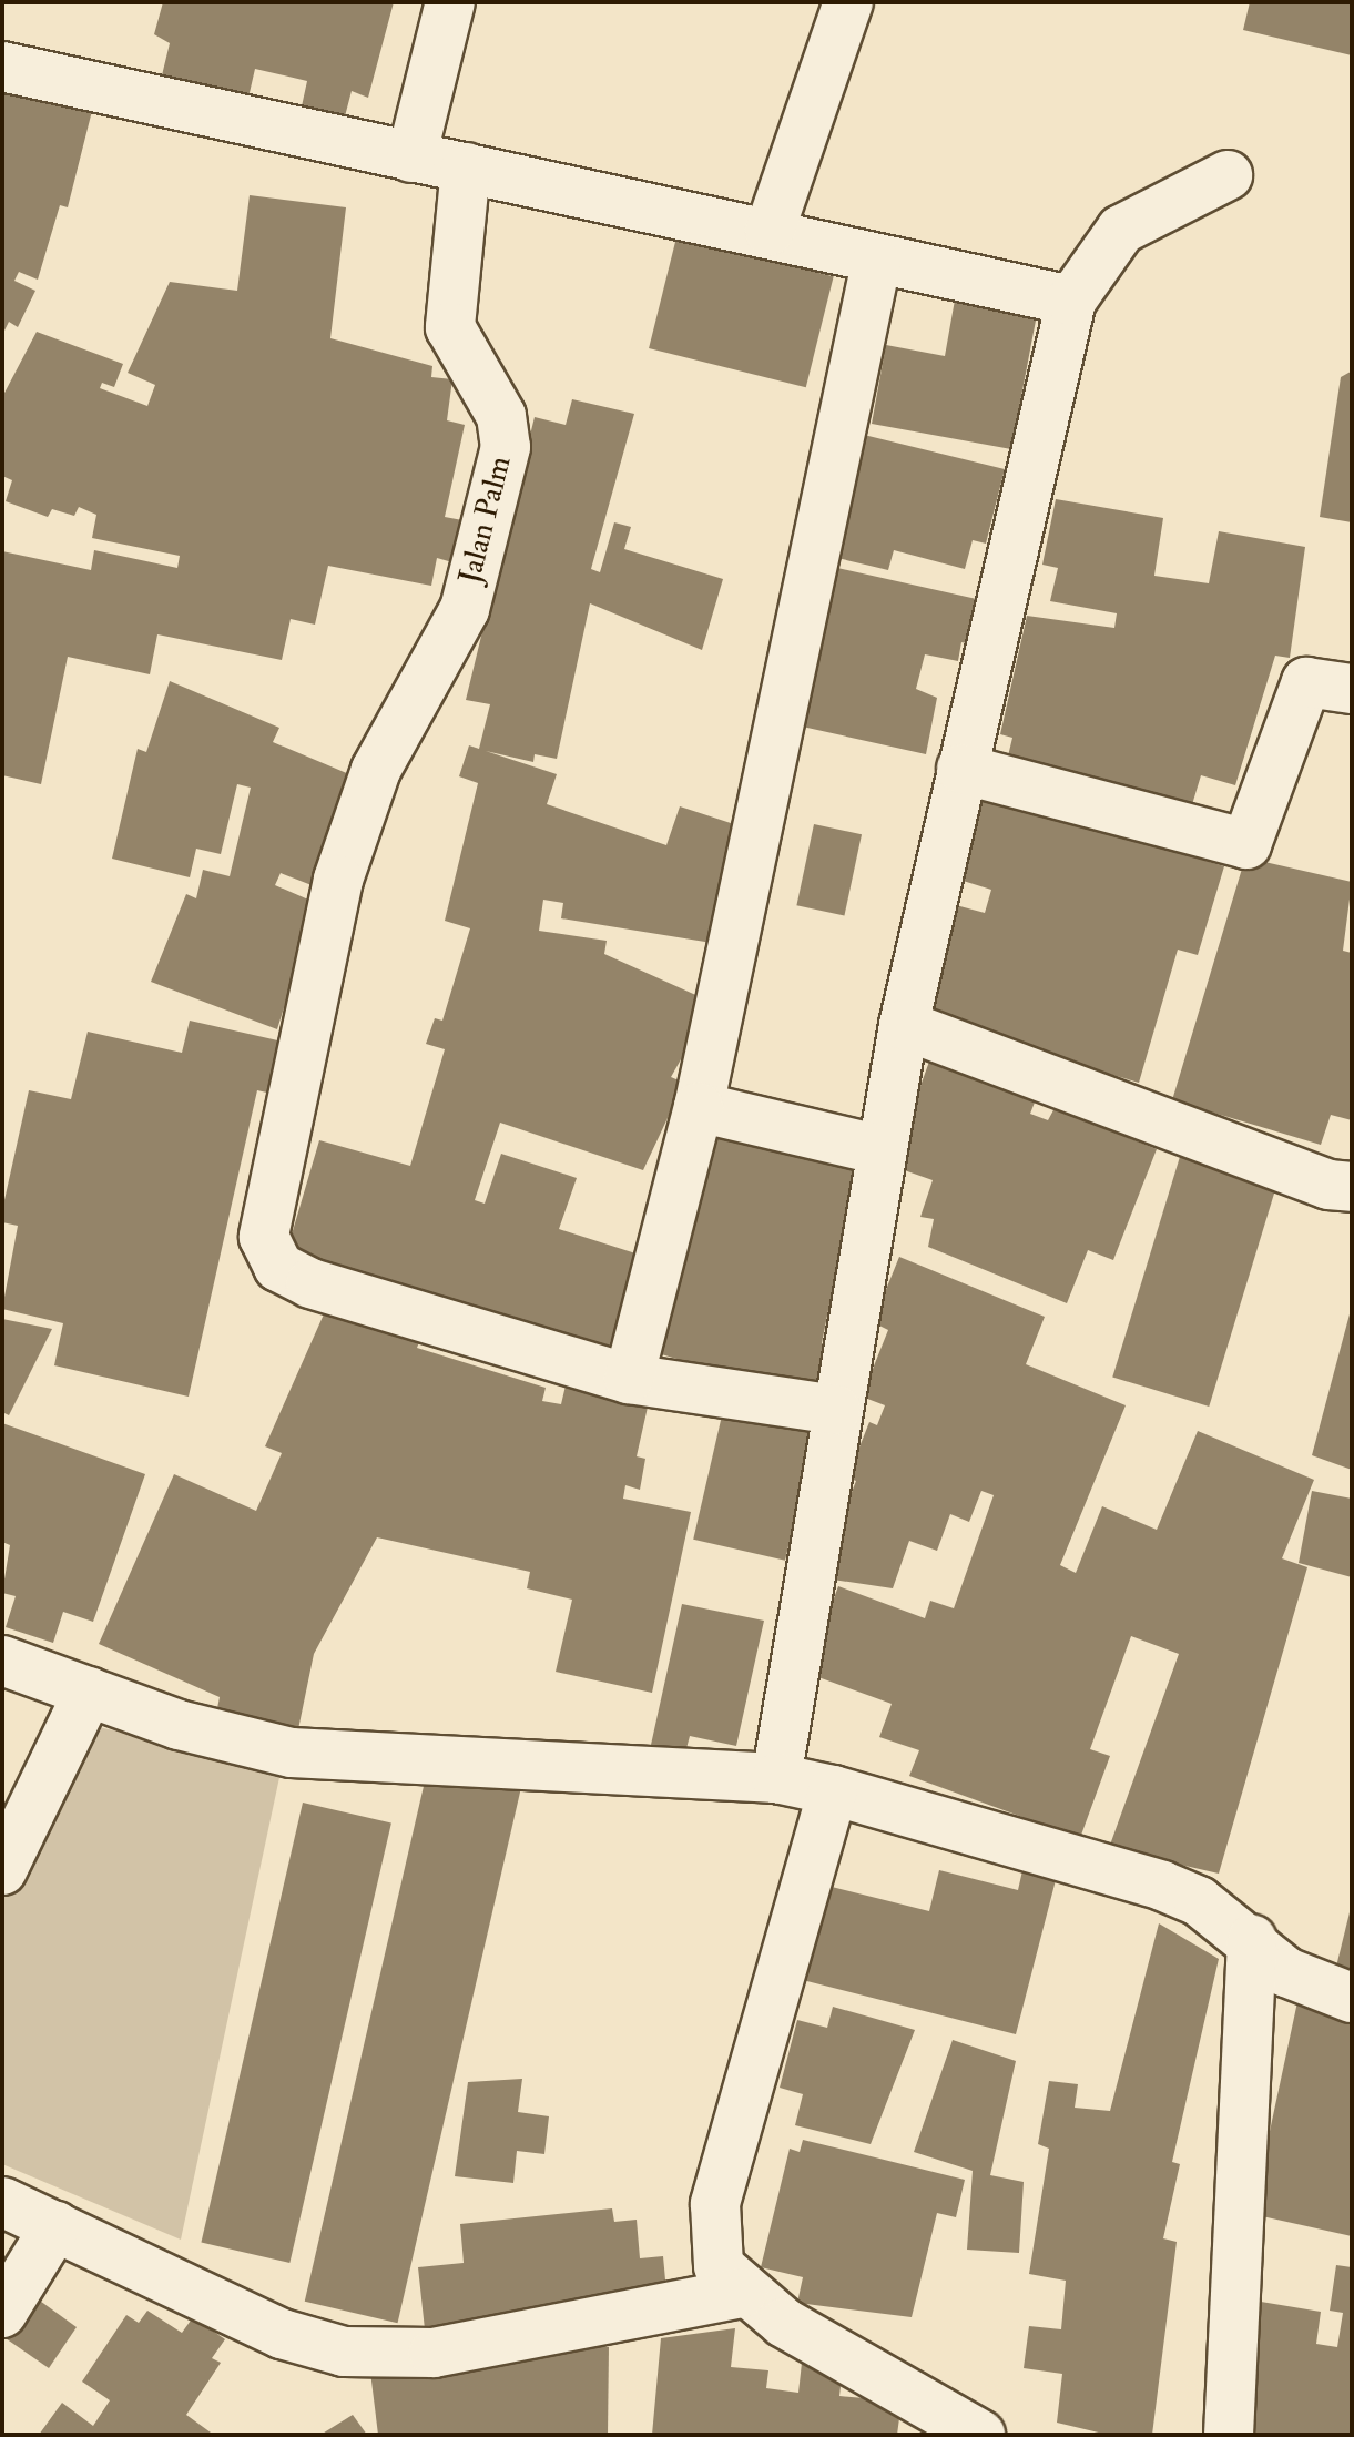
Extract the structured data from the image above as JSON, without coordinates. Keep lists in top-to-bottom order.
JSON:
{
  "streets": {
    "street": ["Jalan Palm"]
  }
}
